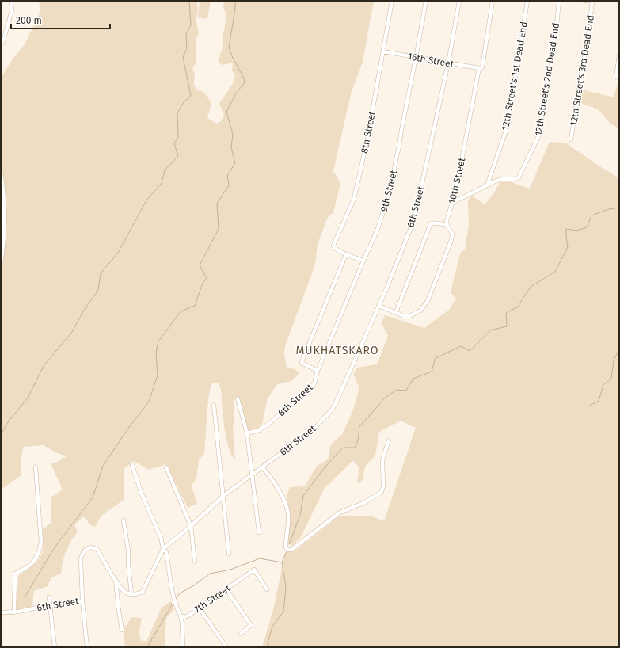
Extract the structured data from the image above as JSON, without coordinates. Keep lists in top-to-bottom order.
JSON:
{
  "streets": {
    "street": [
      "16th Street",
      "12th Street's 3rd Dead End",
      "12th Street's 1st Dead End",
      "12th Street's 2nd Dead End",
      "8th Street",
      "10th Street",
      "9th Street",
      "6th Street",
      "7th Street"
    ]
  },
  "crossings": [
    ["16th Street", "8th Street"],
    ["16th Street", "10th Street"],
    ["16th Street", "9th Street"],
    ["16th Street", "6th Street"],
    ["12th Street's 1st Dead End", "12th Street's 2nd Dead End"],
    ["8th Street", "9th Street"]
  ],
  "districts": ["MUKHATSKARO"],
  "scale_bar": "200 m"
}
